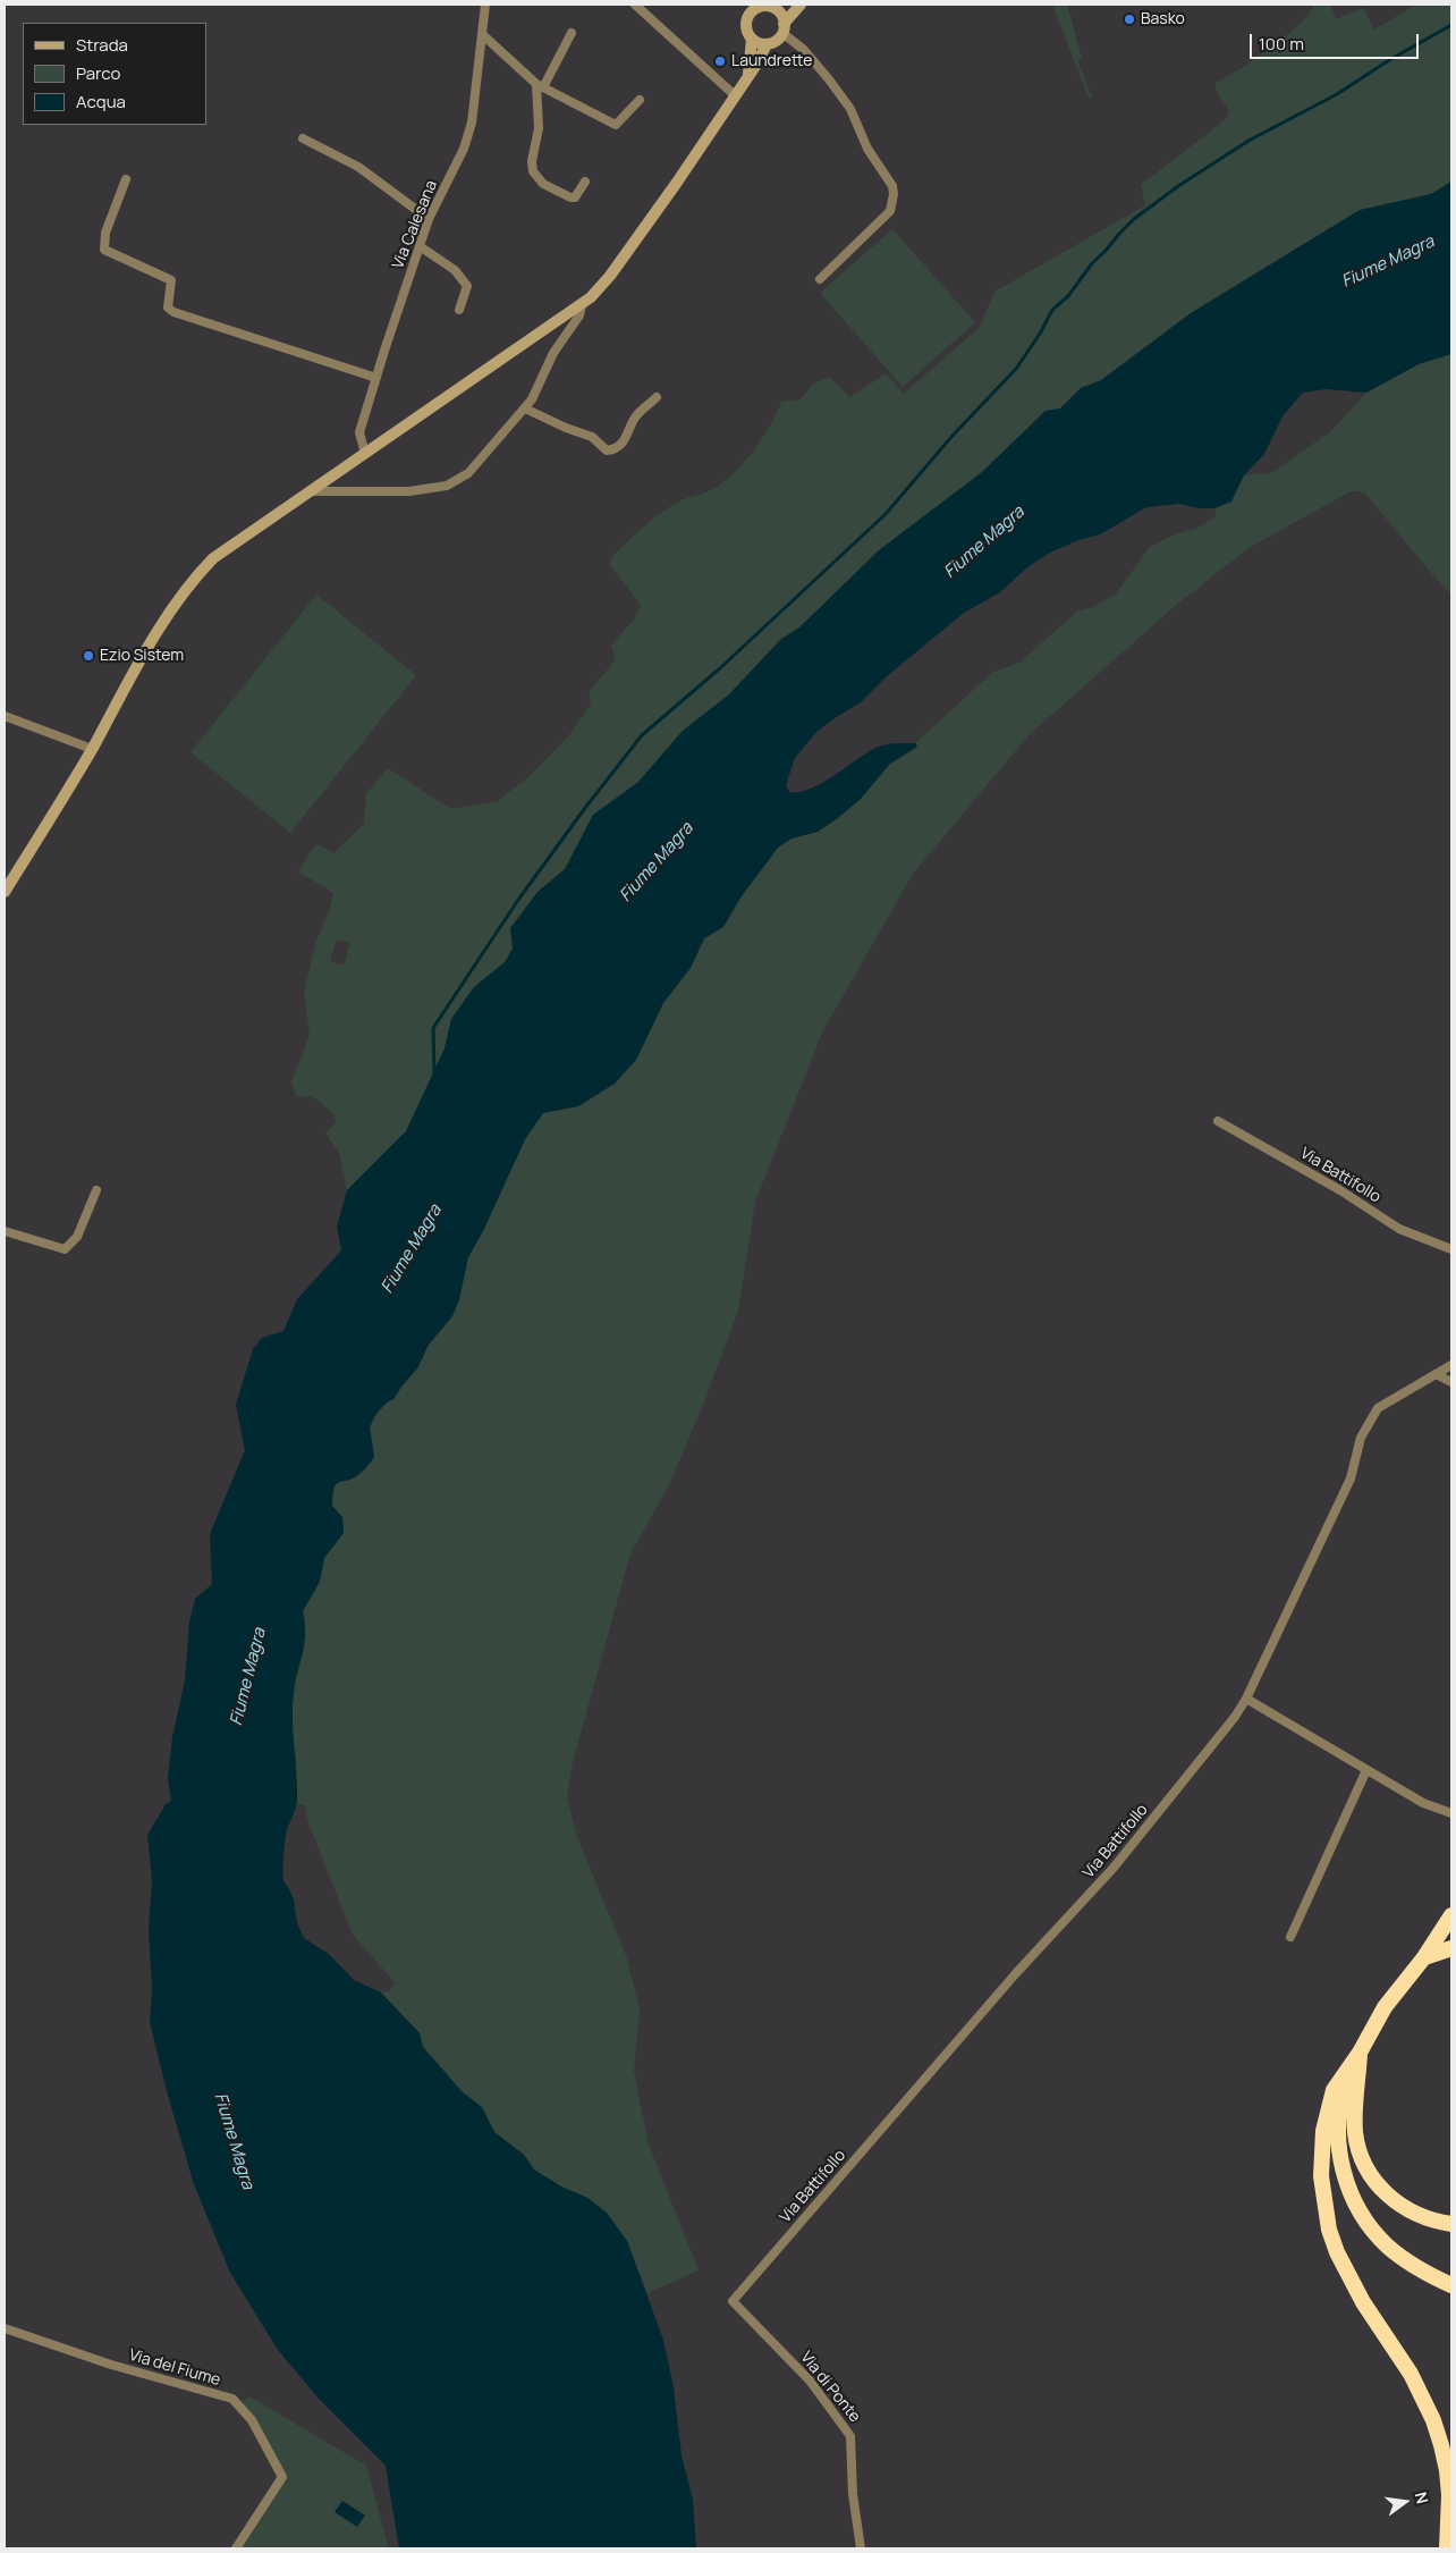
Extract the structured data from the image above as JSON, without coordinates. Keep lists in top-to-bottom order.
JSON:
{
  "streets": {
    "street": [
      "Via Calesana",
      "Via Battifollo",
      "Via del Fiume",
      "Via di Ponte"
    ]
  },
  "crossings": [
    ["Via Battifollo", "Via di Ponte"]
  ],
  "water": ["Fiume Magra"],
  "places": ["Basko", "Laundrette", "Ezio Sistem"],
  "legend": ["Strada", "Parco", "Acqua"],
  "scale_bar": "100 m",
  "north": "right"
}
